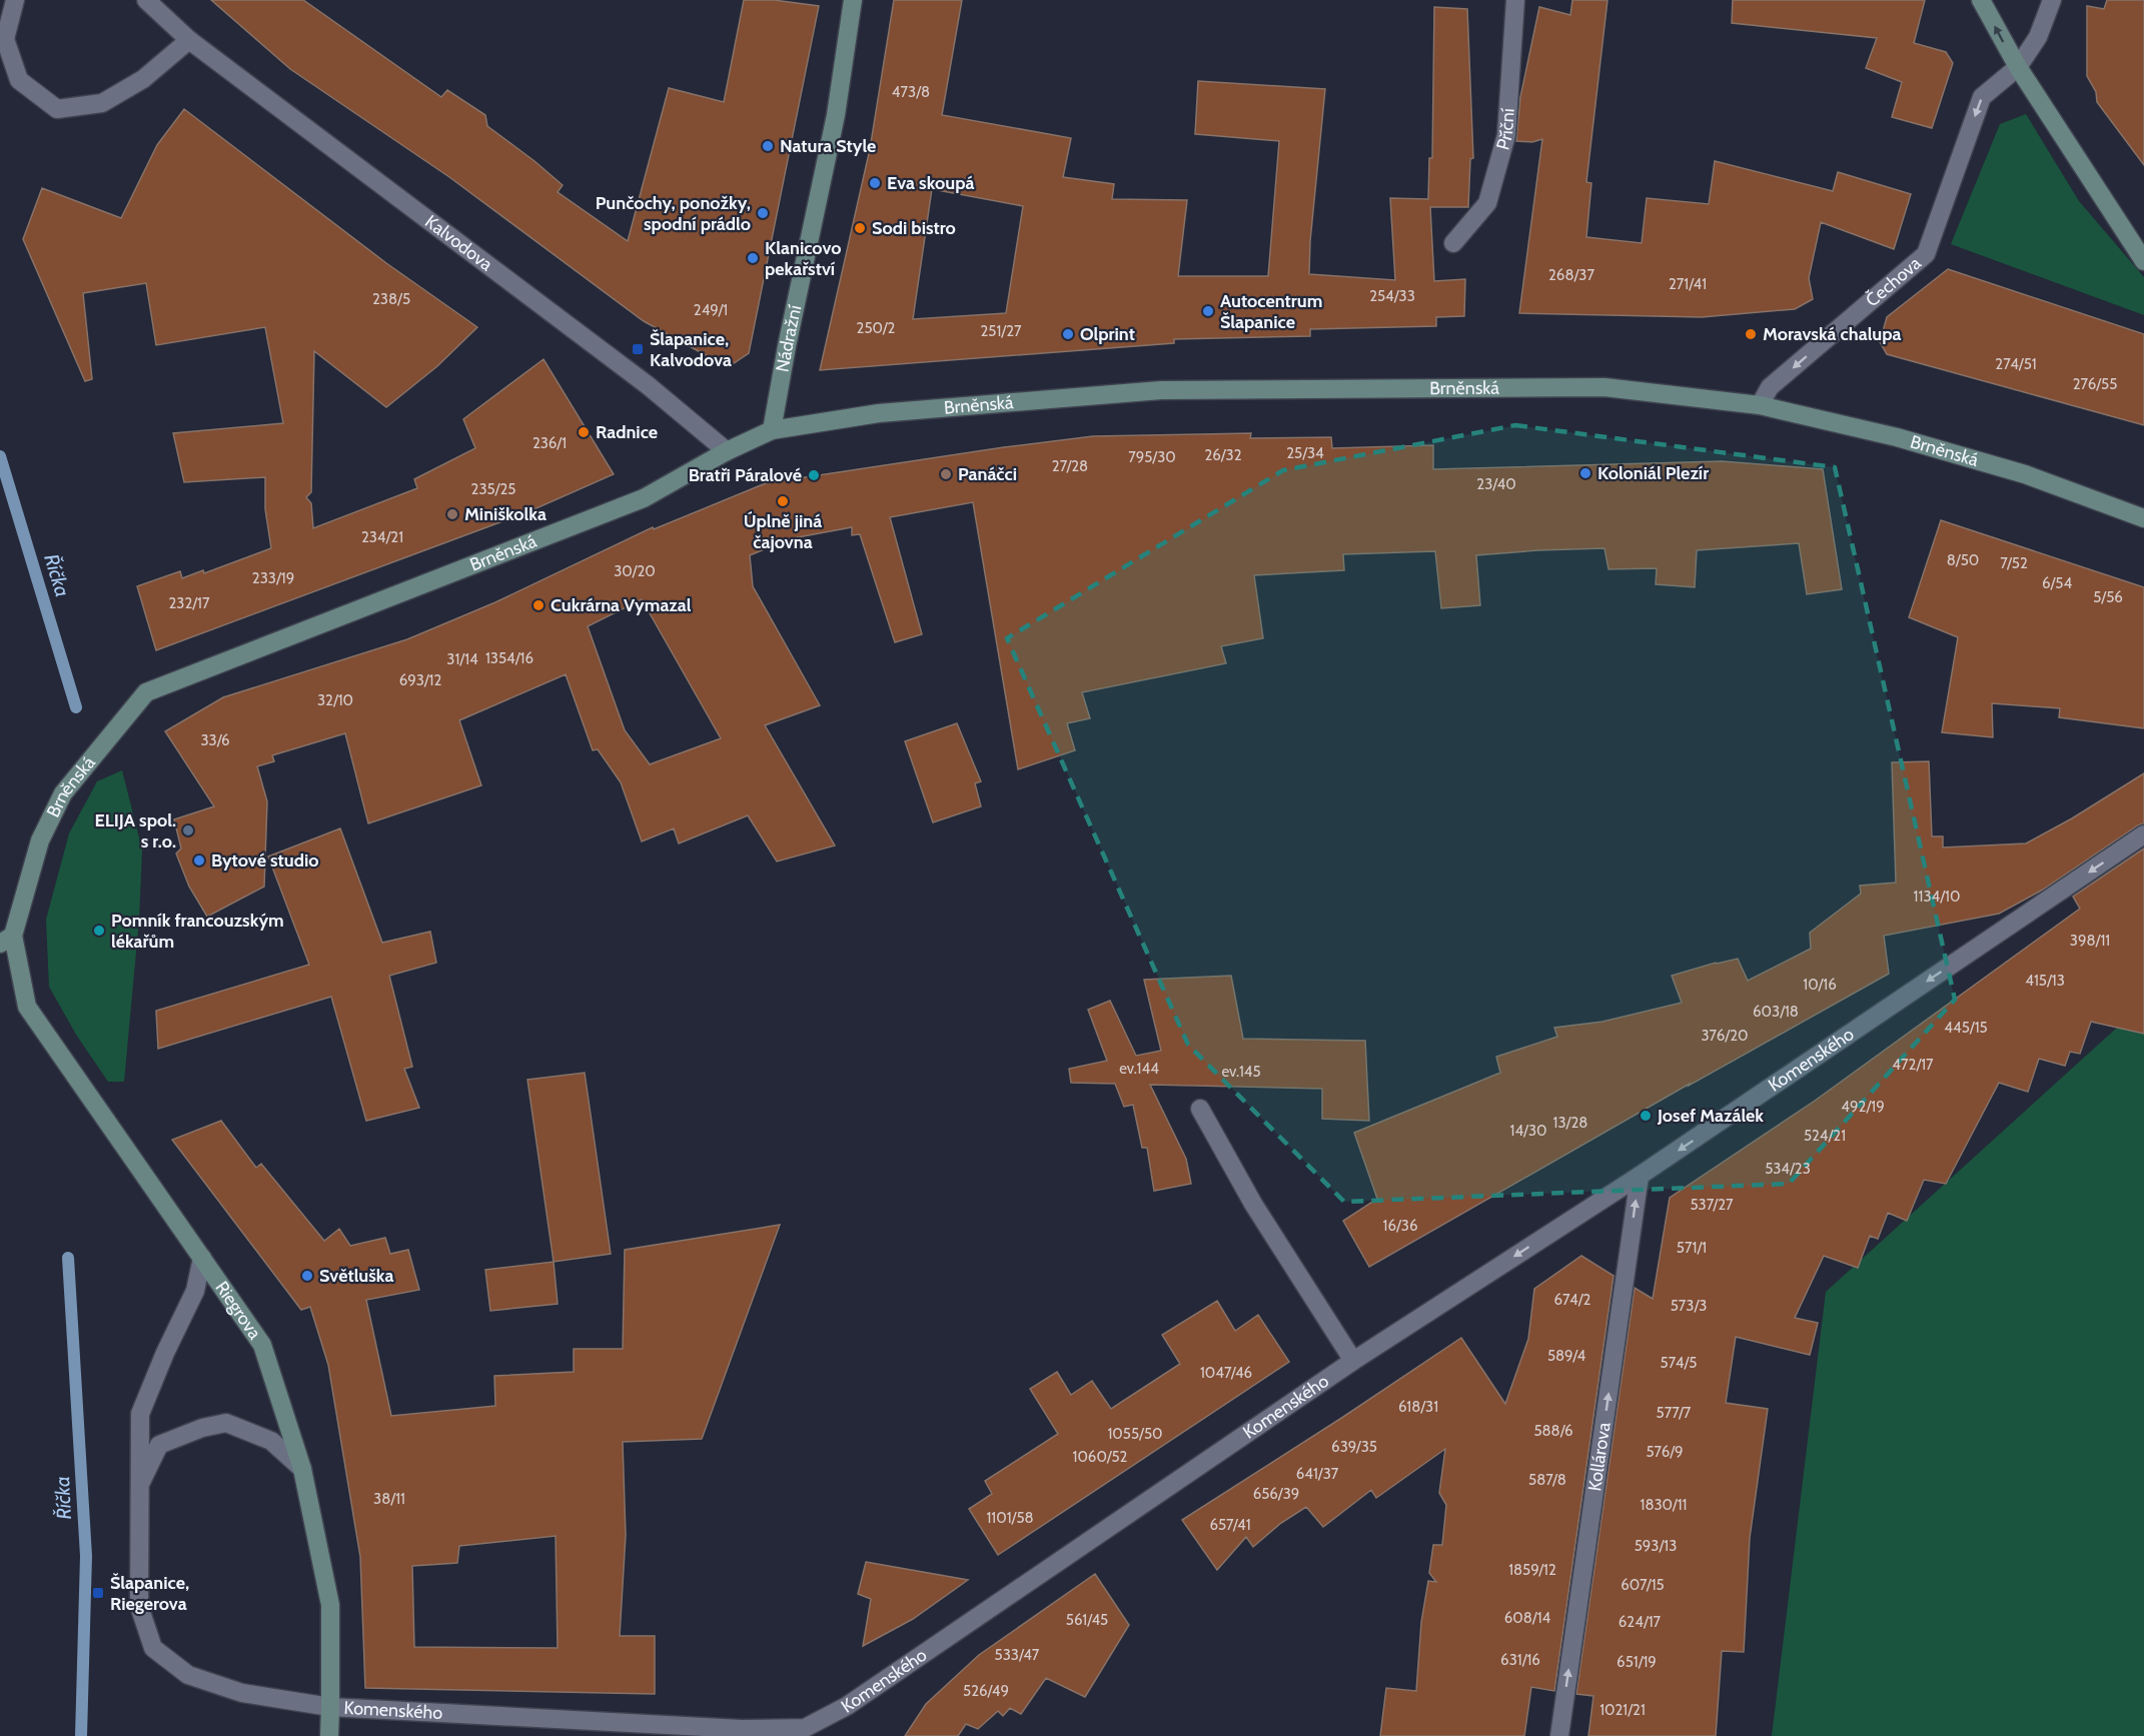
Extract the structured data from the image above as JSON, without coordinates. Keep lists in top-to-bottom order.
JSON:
{
  "streets": {
    "street": [
      "Příční",
      "Kalvodova",
      "Čechova",
      "Nádražní",
      "Brněnská",
      "Komenského",
      "Riegrova",
      "Kollárova"
    ]
  },
  "crossings": [
    ["Kalvodova", "Brněnská"],
    ["Čechova", "Brněnská"],
    ["Nádražní", "Brněnská"],
    ["Brněnská", "Riegrova"],
    ["Komenského", "Riegrova"],
    ["Komenského", "Kollárova"]
  ],
  "one_way": ["Čechova", "Komenského", "Kollárova"],
  "water": ["Říčka"],
  "places": {
    "other": [
      "Natura Style",
      "Eva skoupá",
      "Punčochy, ponožky, spodní prádlo",
      "Sodi bistro",
      "Klanicovo pekařství",
      "Autocentrum Šlapanice",
      "Olprint",
      "Moravská chalupa",
      "Radnice",
      "Koloniál Plezír",
      "Panáčci",
      "Bratři Páralové",
      "Úplně jiná čajovna",
      "Miniškolka",
      "Cukrárna Vymazal",
      "ELIJA spol. s r.o.",
      "Bytové studio",
      "Pomník francouzským lékařům",
      "Josef Mazálek",
      "Světluška"
    ],
    "transit": ["Šlapanice, Kalvodova", "Šlapanice, Riegerova"]
  },
  "house_numbers": [
    "473/8",
    "268/37",
    "271/41",
    "254/33",
    "238/5",
    "249/1",
    "250/2",
    "251/27",
    "274/51",
    "276/55",
    "236/1",
    "25/34",
    "26/32",
    "795/30",
    "27/28",
    "23/40",
    "235/25",
    "234/21",
    "8/50",
    "7/52",
    "30/20",
    "233/19",
    "6/54",
    "5/56",
    "232/17",
    "1354/16",
    "31/14",
    "693/12",
    "32/10",
    "33/6",
    "1134/10",
    "398/11",
    "415/13",
    "10/16",
    "603/18",
    "445/15",
    "376/20",
    "472/17",
    "ev.144",
    "ev.145",
    "492/19",
    "13/28",
    "14/30",
    "524/21",
    "534/23",
    "537/27",
    "16/36",
    "571/1",
    "674/2",
    "573/3",
    "589/4",
    "574/5",
    "1047/46",
    "618/31",
    "577/7",
    "588/6",
    "1055/50",
    "639/35",
    "576/9",
    "1060/52",
    "641/37",
    "587/8",
    "656/39",
    "38/11",
    "1830/11",
    "1101/58",
    "657/41",
    "593/13",
    "1859/12",
    "607/15",
    "608/14",
    "561/45",
    "624/17",
    "533/47",
    "631/16",
    "651/19",
    "526/49",
    "1021/21"
  ]
}
